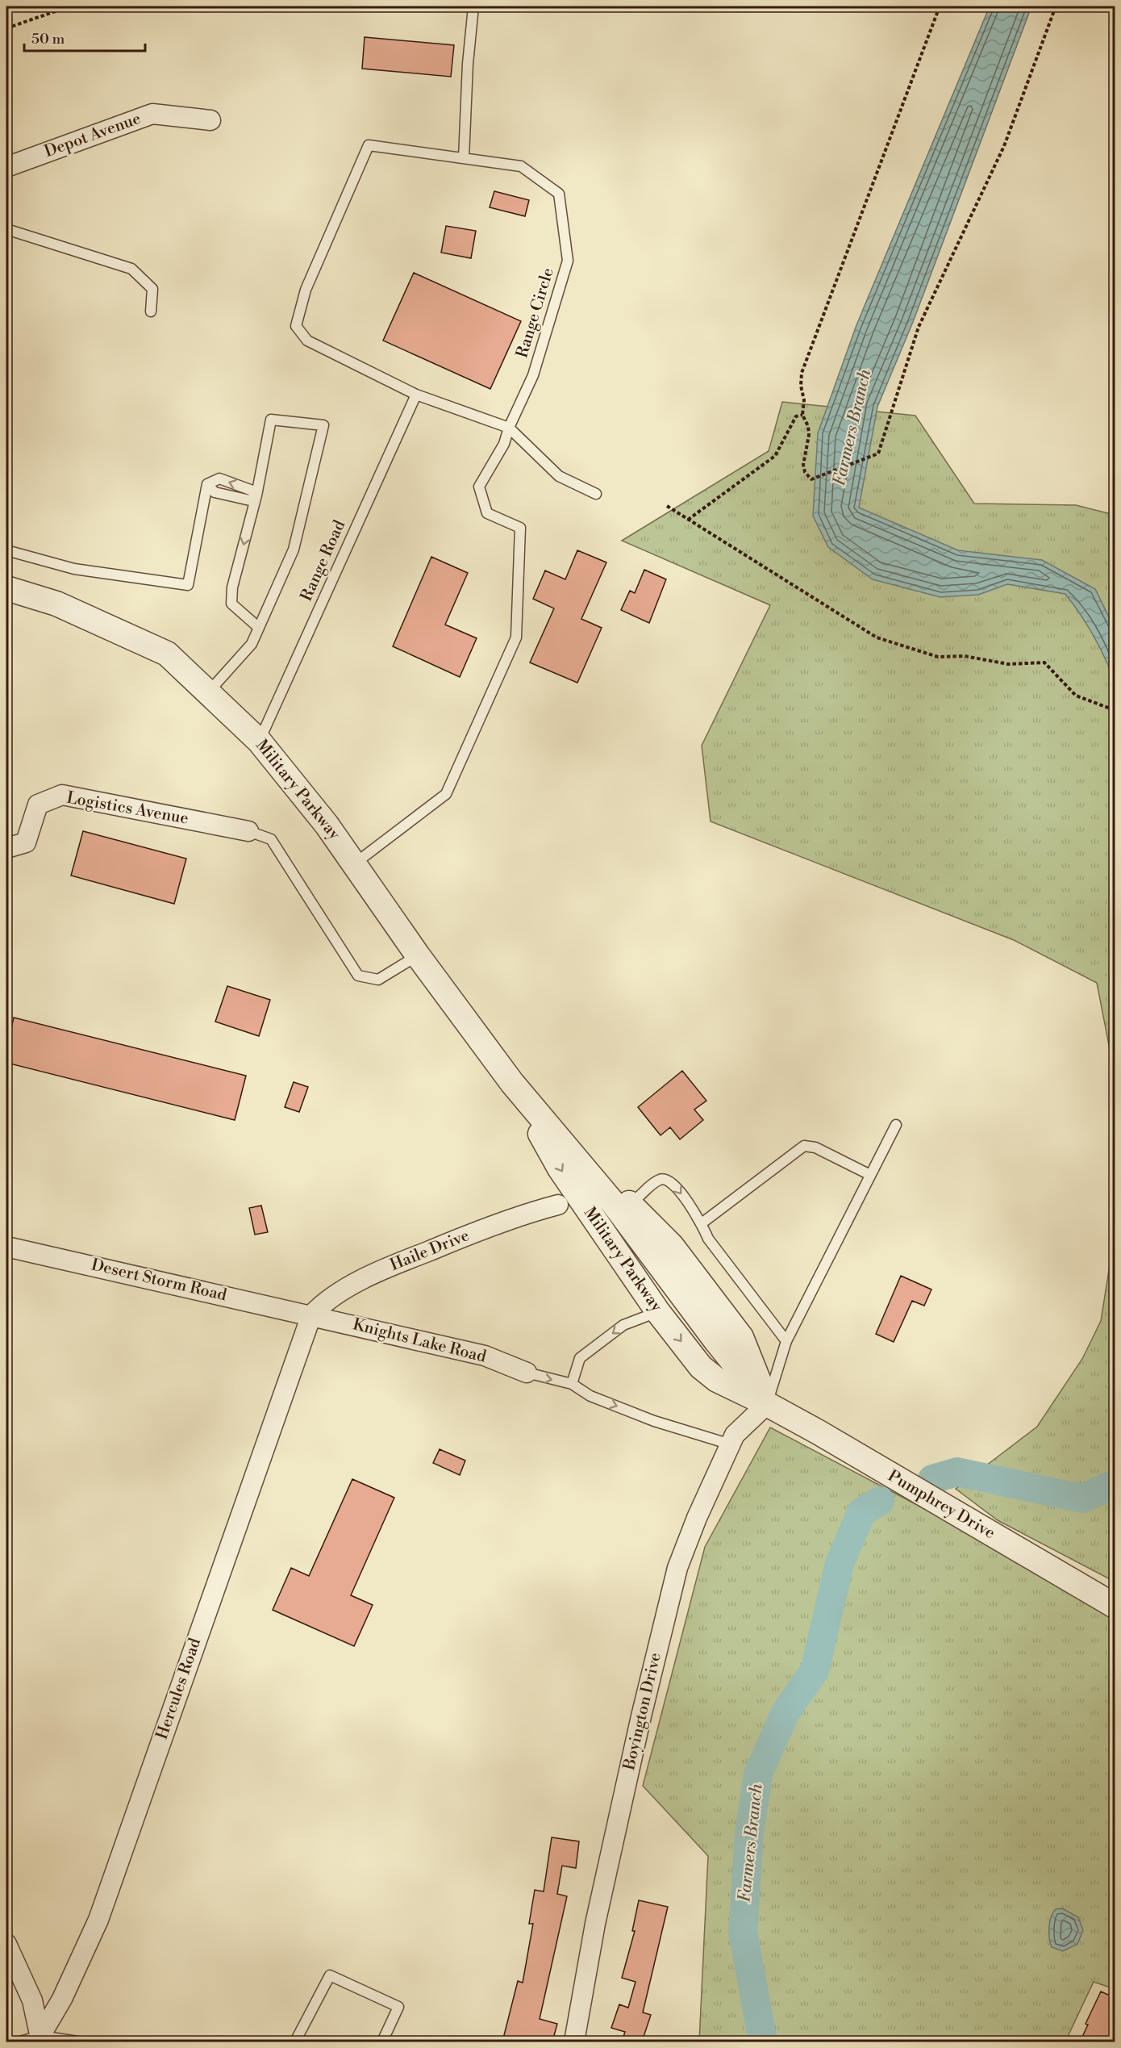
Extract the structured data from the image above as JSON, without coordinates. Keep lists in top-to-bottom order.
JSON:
{
  "streets": {
    "street": [
      "Depot Avenue",
      "Military Parkway",
      "Logistics Avenue",
      "Haile Drive",
      "Desert Storm Road",
      "Knights Lake Road",
      "Pumphrey Drive",
      "Hercules Road",
      "Boyington Drive"
    ],
    "lane": ["Range Circle", "Range Road"]
  },
  "crossings": [
    ["Range Circle", "Range Road"],
    ["Range Road", "Military Parkway"],
    ["Military Parkway", "Pumphrey Drive"],
    ["Military Parkway", "Boyington Drive"],
    ["Haile Drive", "Desert Storm Road"],
    ["Haile Drive", "Knights Lake Road"],
    ["Haile Drive", "Hercules Road"],
    ["Desert Storm Road", "Knights Lake Road"],
    ["Desert Storm Road", "Hercules Road"],
    ["Knights Lake Road", "Hercules Road"],
    ["Pumphrey Drive", "Boyington Drive"]
  ],
  "water": ["Farmers Branch"],
  "scale_bar": "50 m"
}
